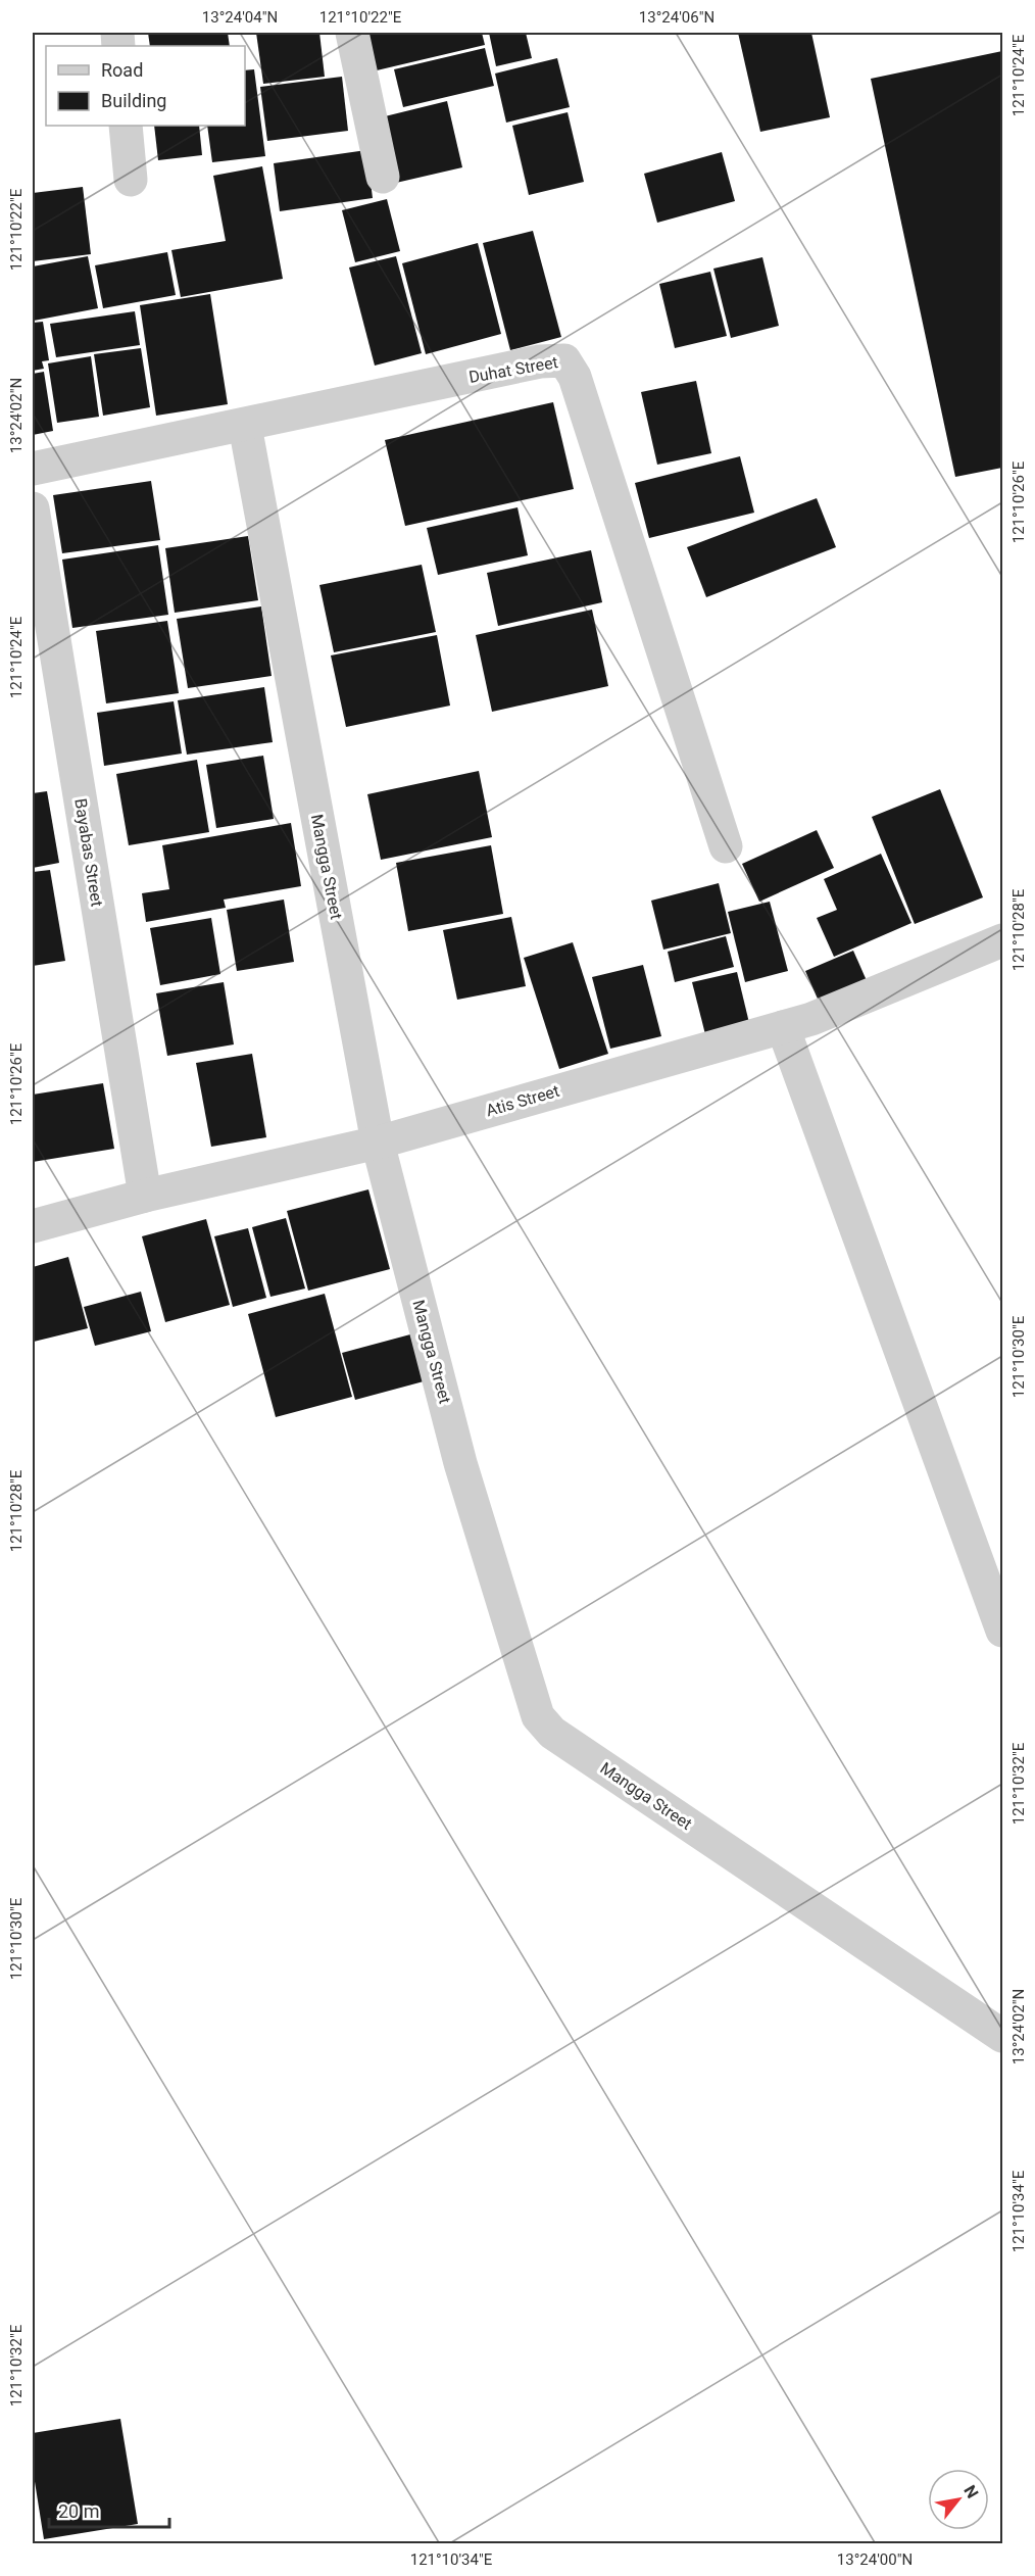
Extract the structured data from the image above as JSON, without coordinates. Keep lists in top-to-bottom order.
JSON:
{
  "streets": {
    "street": [
      "Duhat Street",
      "Bayabas Street",
      "Mangga Street",
      "Atis Street"
    ]
  },
  "crossings": [
    ["Duhat Street", "Mangga Street"],
    ["Bayabas Street", "Atis Street"],
    ["Mangga Street", "Atis Street"]
  ],
  "legend": ["Road", "Building"],
  "scale_bar": "20 m",
  "north": "top right",
  "coordinates": [
    "13°24'04\"N",
    "121°10'22\"E",
    "13°24'06\"N",
    "121°10'24\"E",
    "13°24'02\"N",
    "121°10'26\"E",
    "121°10'28\"E",
    "121°10'30\"E",
    "121°10'32\"E",
    "121°10'34\"E",
    "13°24'00\"N"
  ]
}
